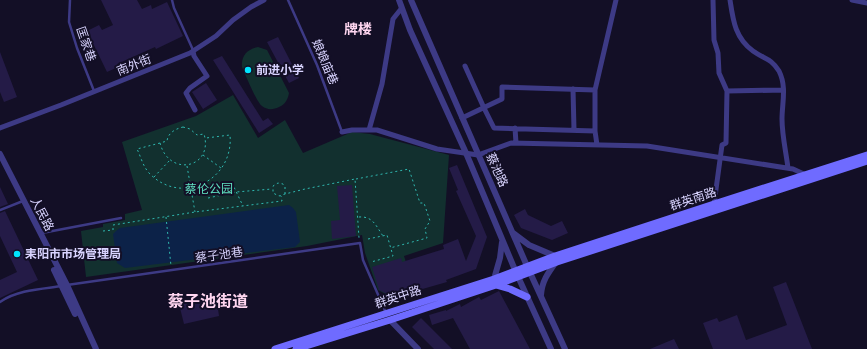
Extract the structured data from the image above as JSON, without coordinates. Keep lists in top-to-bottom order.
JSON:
{
  "streets": {
    "main road": ["群英南路", "群英中路"],
    "street": ["南外街", "蔡池路", "人民路"],
    "lane": ["匡家巷", "娘娘庙巷", "蔡子池巷"]
  },
  "crossings": [
    ["匡家巷", "南外街"],
    ["蔡池路", "群英南路"],
    ["蔡池路", "群英中路"],
    ["群英南路", "群英中路"],
    ["人民路", "蔡子池巷"]
  ],
  "districts": ["牌楼", "蔡子池街道"],
  "parks": ["蔡伦公园"],
  "places": ["前进小学", "耒阳市市场管理局"]
}
